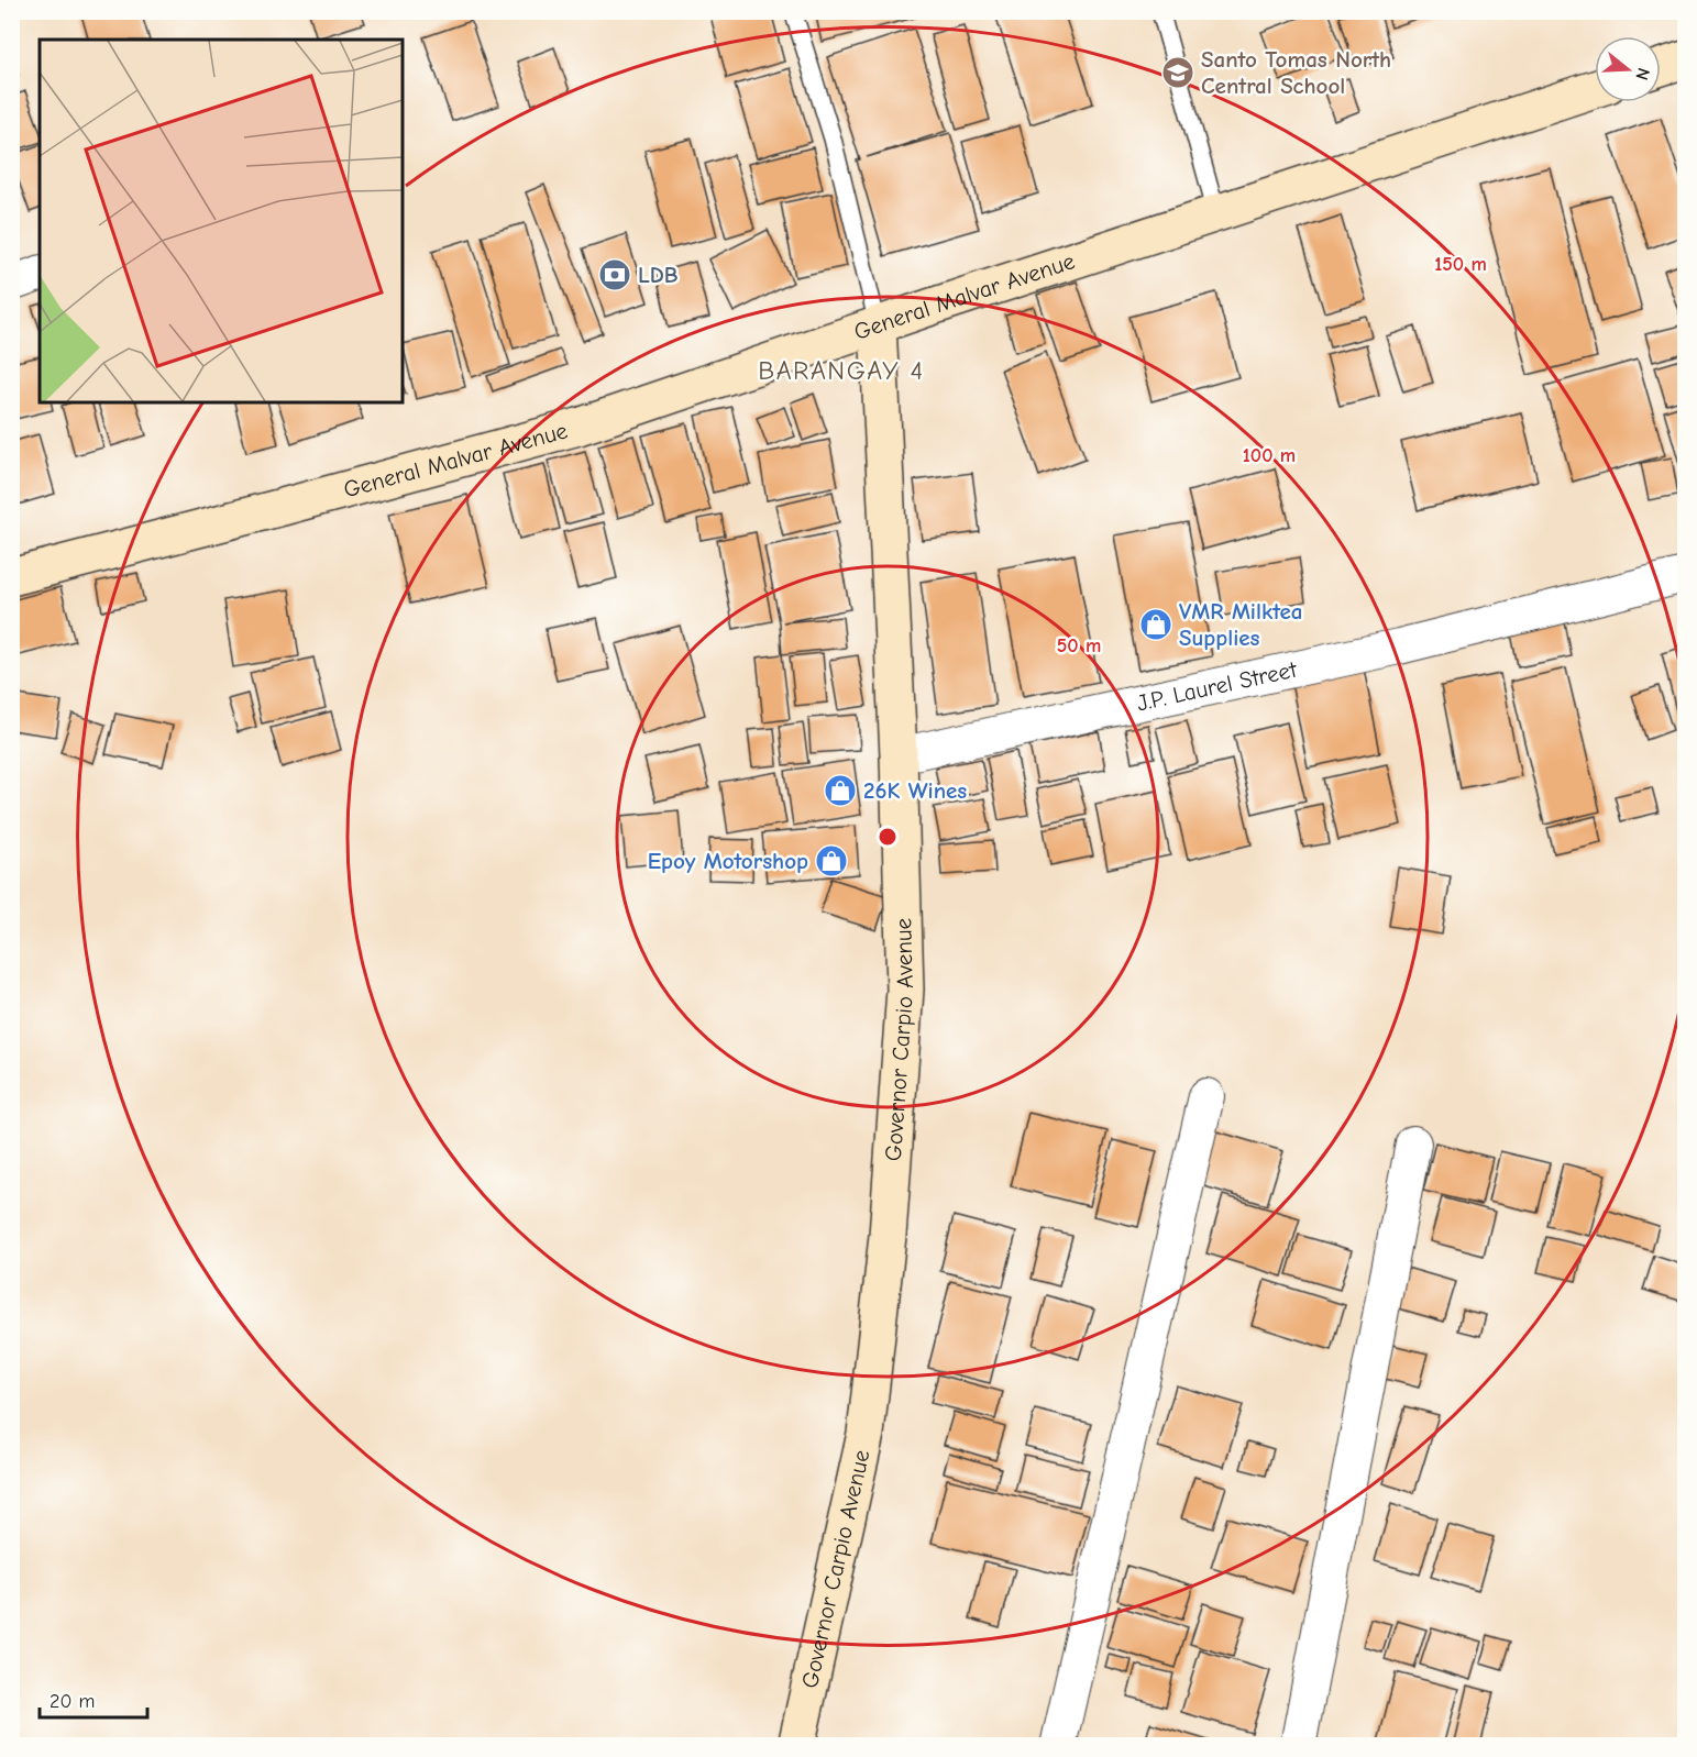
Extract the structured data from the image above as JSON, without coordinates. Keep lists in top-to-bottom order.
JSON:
{
  "streets": {
    "main road": ["General Malvar Avenue", "Governor Carpio Avenue"],
    "street": ["J.P. Laurel Street"]
  },
  "crossings": [
    ["General Malvar Avenue", "Governor Carpio Avenue"],
    ["J.P. Laurel Street", "Governor Carpio Avenue"]
  ],
  "districts": ["BARANGAY 4"],
  "places": {
    "school or university": ["Santo Tomas North Central School"],
    "bank": ["LDB"],
    "shop": ["VMR Milktea Supplies", "26K Wines", "Epoy Motorshop"]
  },
  "scale_bar": "20 m",
  "north": "right",
  "rings": ["150 m", "100 m", "50 m"]
}
